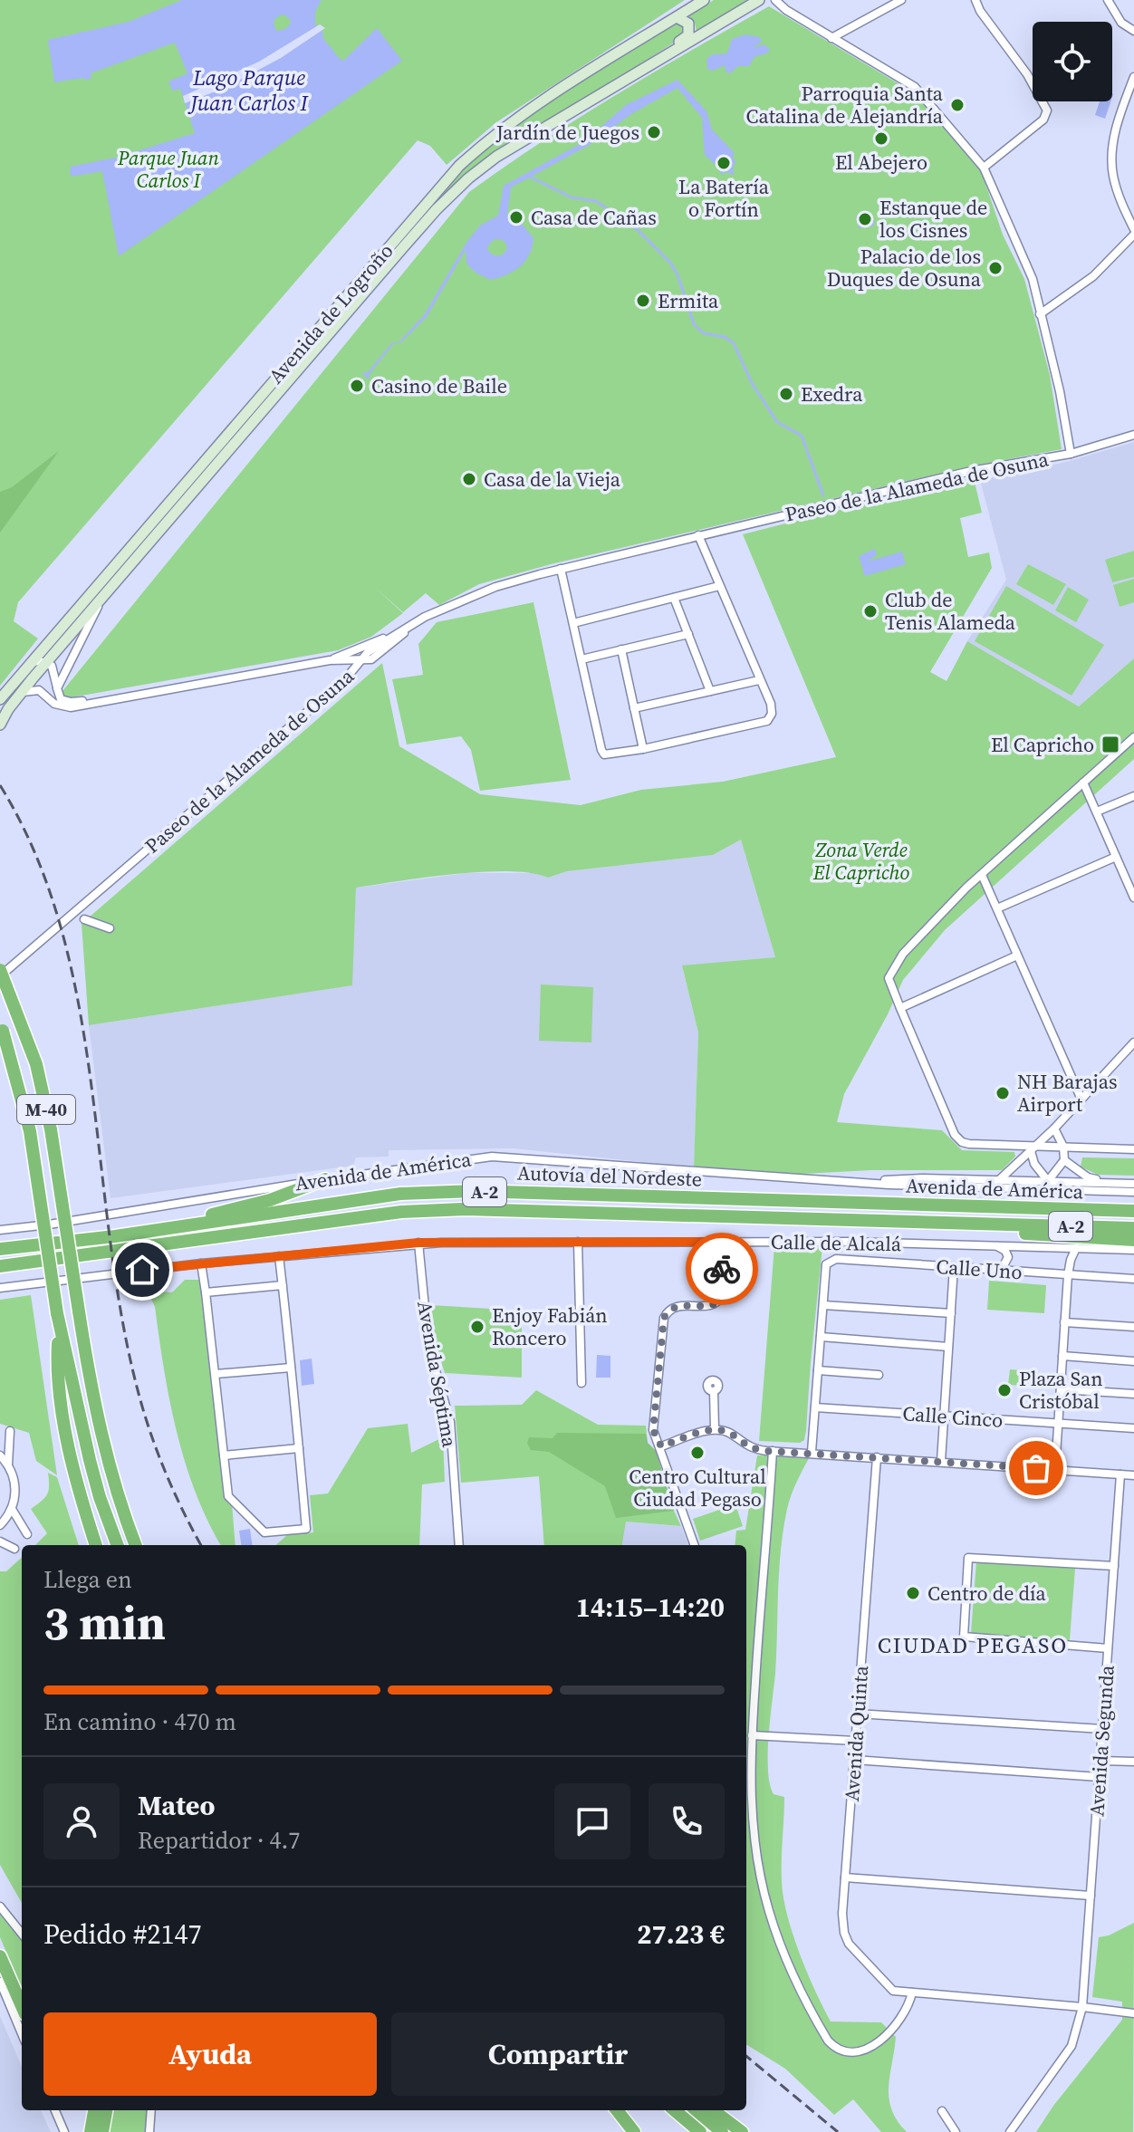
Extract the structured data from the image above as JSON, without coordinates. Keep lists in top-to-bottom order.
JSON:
{
  "streets": {
    "highway": ["M-40", "Autovía del Nordeste", "A-2"],
    "main road": ["Avenida de Logroño"],
    "street": [
      "Paseo de la Alameda de Osuna",
      "Avenida de América",
      "Calle de Alcalá",
      "Calle Uno",
      "Avenida Séptima",
      "Calle Cinco",
      "Avenida Quinta",
      "Avenida Segunda"
    ]
  },
  "crossings": [
    ["Calle de Alcalá", "Avenida Séptima"]
  ],
  "districts": ["CIUDAD PEGASO"],
  "water": ["Lago Parque Juan Carlos I"],
  "parks": ["Parque Juan Carlos I", "Zona Verde El Capricho"],
  "places": {
    "other": [
      "Parroquia Santa Catalina de Alejandría",
      "Jardín de Juegos",
      "El Abejero",
      "La Batería o Fortín",
      "Casa de Cañas",
      "Estanque de los Cisnes",
      "Palacio de los Duques de Osuna",
      "Ermita",
      "Casino de Baile",
      "Exedra",
      "Casa de la Vieja",
      "Club de Tenis Alameda",
      "NH Barajas Airport",
      "Enjoy Fabián Roncero",
      "Plaza San Cristóbal",
      "Centro Cultural Ciudad Pegaso",
      "Centro de día"
    ],
    "transit": ["El Capricho"]
  },
  "page": {
    "heading": ["3 min", "Llega en", "14:15–14:20"],
    "panel": [
      "Mateo",
      "Repartidor · 4.7",
      "Pedido #2147",
      "27.23 €"
    ],
    "bar": "En camino · 470 m",
    "buttons": ["Ayuda", "Compartir"]
  }
}
